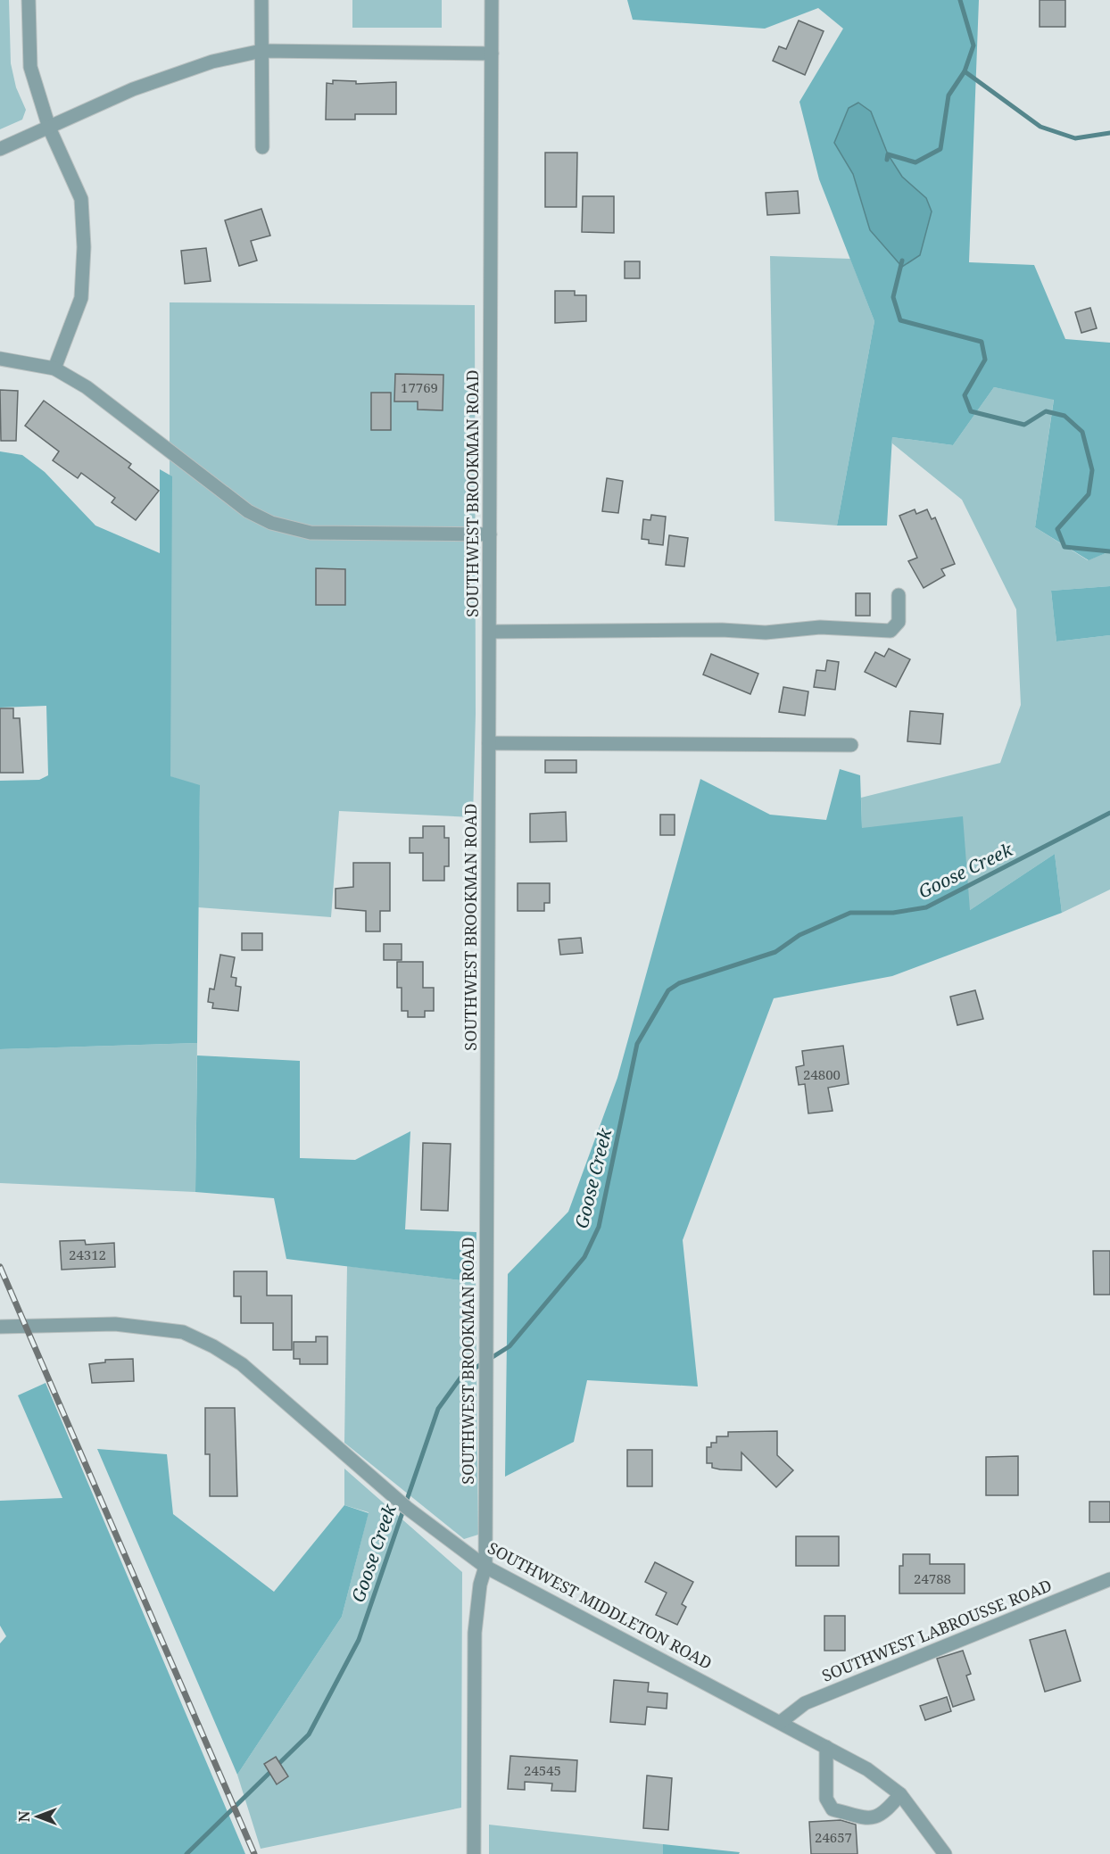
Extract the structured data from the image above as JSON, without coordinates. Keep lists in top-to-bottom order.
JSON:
{
  "streets": {
    "street": ["SOUTHWEST BROOKMAN ROAD", "SOUTHWEST MIDDLETON ROAD", "SOUTHWEST LABROUSSE ROAD"]
  },
  "crossings": [
    ["SOUTHWEST BROOKMAN ROAD", "SOUTHWEST MIDDLETON ROAD"],
    ["SOUTHWEST MIDDLETON ROAD", "SOUTHWEST LABROUSSE ROAD"]
  ],
  "water": ["Goose Creek"],
  "house_numbers": [
    "17769",
    "24800",
    "24312",
    "24788",
    "24545",
    "24657"
  ],
  "north": "left"
}
